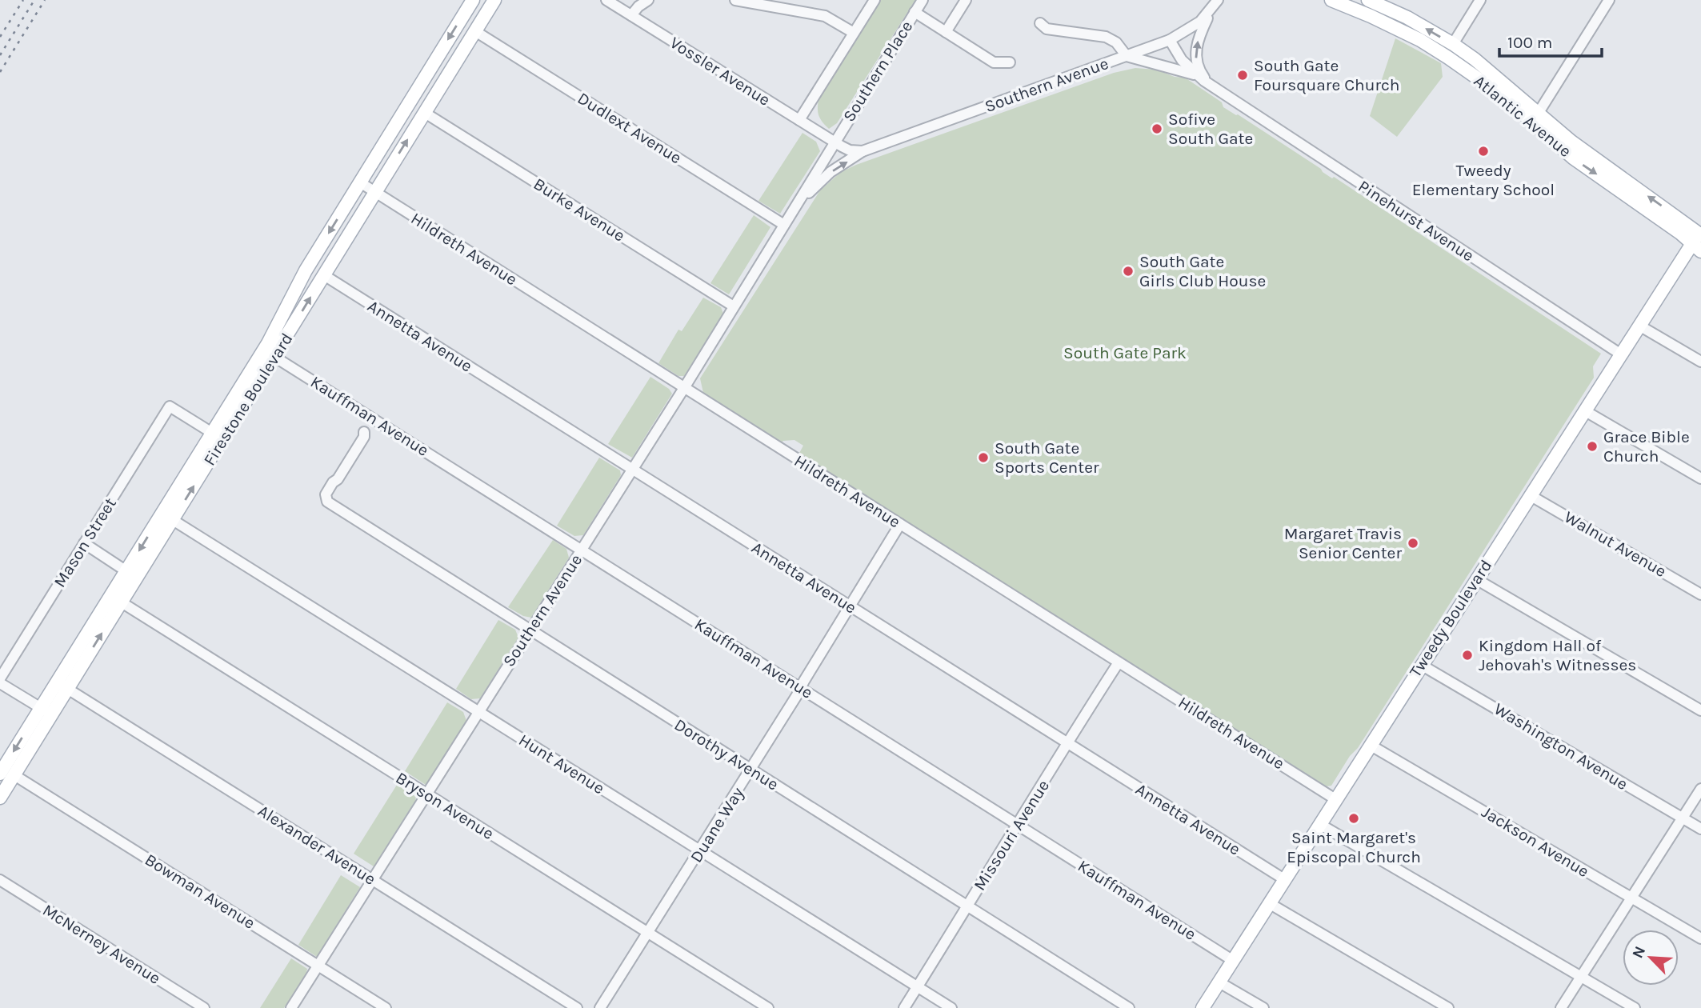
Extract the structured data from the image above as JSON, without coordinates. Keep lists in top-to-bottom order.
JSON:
{
  "streets": {
    "main road": ["Atlantic Avenue", "Firestone Boulevard", "Tweedy Boulevard"],
    "street": [
      "Vossler Avenue",
      "Southern Place",
      "Southern Avenue",
      "Dudlext Avenue",
      "Burke Avenue",
      "Pinehurst Avenue",
      "Hildreth Avenue",
      "Annetta Avenue",
      "Kauffman Avenue",
      "Mason Street",
      "Walnut Avenue",
      "Washington Avenue",
      "Dorothy Avenue",
      "Hunt Avenue",
      "Bryson Avenue",
      "Duane Way",
      "Missouri Avenue",
      "Jackson Avenue",
      "Alexander Avenue",
      "Bowman Avenue",
      "McNerney Avenue"
    ]
  },
  "crossings": [
    ["Vossler Avenue", "Southern Place"],
    ["Vossler Avenue", "Southern Avenue"],
    ["Southern Place", "Southern Avenue"],
    ["Southern Avenue", "Dudlext Avenue"],
    ["Southern Avenue", "Burke Avenue"],
    ["Southern Avenue", "Pinehurst Avenue"],
    ["Southern Avenue", "Hildreth Avenue"],
    ["Southern Avenue", "Annetta Avenue"],
    ["Southern Avenue", "Kauffman Avenue"],
    ["Southern Avenue", "Dorothy Avenue"],
    ["Southern Avenue", "Hunt Avenue"],
    ["Southern Avenue", "Bryson Avenue"],
    ["Southern Avenue", "Alexander Avenue"],
    ["Southern Avenue", "Bowman Avenue"],
    ["Atlantic Avenue", "Tweedy Boulevard"],
    ["Dudlext Avenue", "Firestone Boulevard"],
    ["Burke Avenue", "Firestone Boulevard"],
    ["Pinehurst Avenue", "Tweedy Boulevard"],
    ["Hildreth Avenue", "Firestone Boulevard"],
    ["Hildreth Avenue", "Tweedy Boulevard"],
    ["Hildreth Avenue", "Duane Way"],
    ["Hildreth Avenue", "Missouri Avenue"],
    ["Annetta Avenue", "Firestone Boulevard"],
    ["Annetta Avenue", "Tweedy Boulevard"],
    ["Annetta Avenue", "Duane Way"],
    ["Annetta Avenue", "Missouri Avenue"],
    ["Firestone Boulevard", "Kauffman Avenue"],
    ["Firestone Boulevard", "Mason Street"],
    ["Firestone Boulevard", "Hunt Avenue"],
    ["Firestone Boulevard", "Bryson Avenue"],
    ["Firestone Boulevard", "Alexander Avenue"],
    ["Firestone Boulevard", "Bowman Avenue"],
    ["Kauffman Avenue", "Tweedy Boulevard"],
    ["Kauffman Avenue", "Dorothy Avenue"],
    ["Kauffman Avenue", "Duane Way"],
    ["Kauffman Avenue", "Missouri Avenue"],
    ["Walnut Avenue", "Tweedy Boulevard"],
    ["Tweedy Boulevard", "Washington Avenue"],
    ["Tweedy Boulevard", "Jackson Avenue"],
    ["Dorothy Avenue", "Duane Way"],
    ["Dorothy Avenue", "Missouri Avenue"],
    ["Hunt Avenue", "Duane Way"],
    ["Hunt Avenue", "Missouri Avenue"],
    ["Bryson Avenue", "Duane Way"]
  ],
  "parks": ["South Gate Park"],
  "places": [
    "South Gate Foursquare Church",
    "Sofive South Gate",
    "Tweedy Elementary School",
    "South Gate Girls Club House",
    "Grace Bible Church",
    "South Gate Sports Center",
    "Margaret Travis Senior Center",
    "Kingdom Hall of Jehovah's Witnesses",
    "Saint Margaret's Episcopal Church"
  ],
  "scale_bar": "100 m",
  "north": "top left"
}
